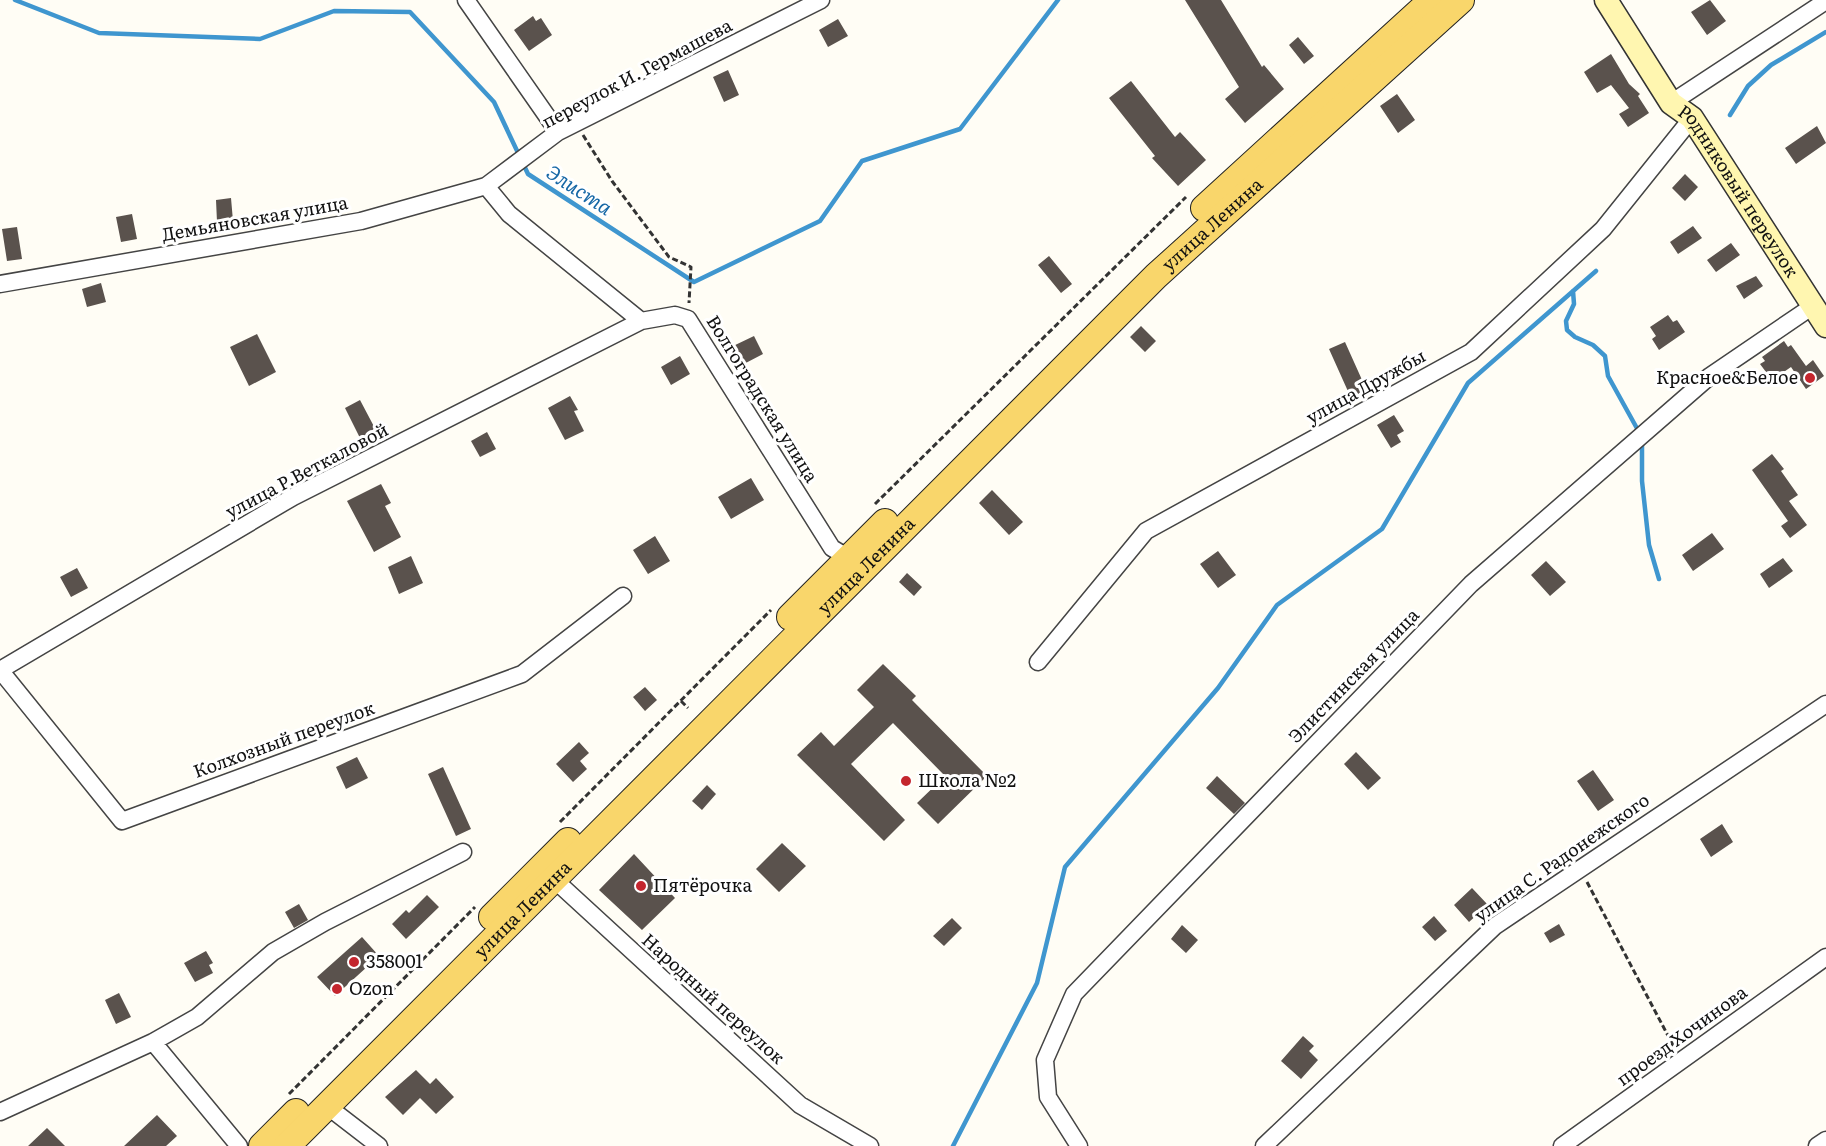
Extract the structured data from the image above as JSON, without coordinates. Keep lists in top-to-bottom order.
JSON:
{
  "streets": {
    "main road": ["улица Ленина"],
    "street": [
      "переулок И. Гермашева",
      "Родниковый переулок",
      "Демьяновская улица",
      "улица Дружбы",
      "Волгоградская улица",
      "улица Р.Веткаловой",
      "Элистинская улица",
      "Колхозный переулок",
      "улица С. Радонежского",
      "Народный переулок",
      "проезд Хочинова"
    ]
  },
  "crossings": [
    ["переулок И. Гермашева", "Демьяновская улица"],
    ["Родниковый переулок", "улица Дружбы"],
    ["Родниковый переулок", "Элистинская улица"],
    ["улица Ленина", "Волгоградская улица"],
    ["улица Ленина", "Народный переулок"],
    ["Волгоградская улица", "улица Р.Веткаловой"],
    ["улица Р.Веткаловой", "Колхозный переулок"]
  ],
  "water": ["Элиста"],
  "places": [
    "Красное&Белое",
    "Школа №2",
    "Пятёрочка",
    "358001",
    "Ozon"
  ]
}
